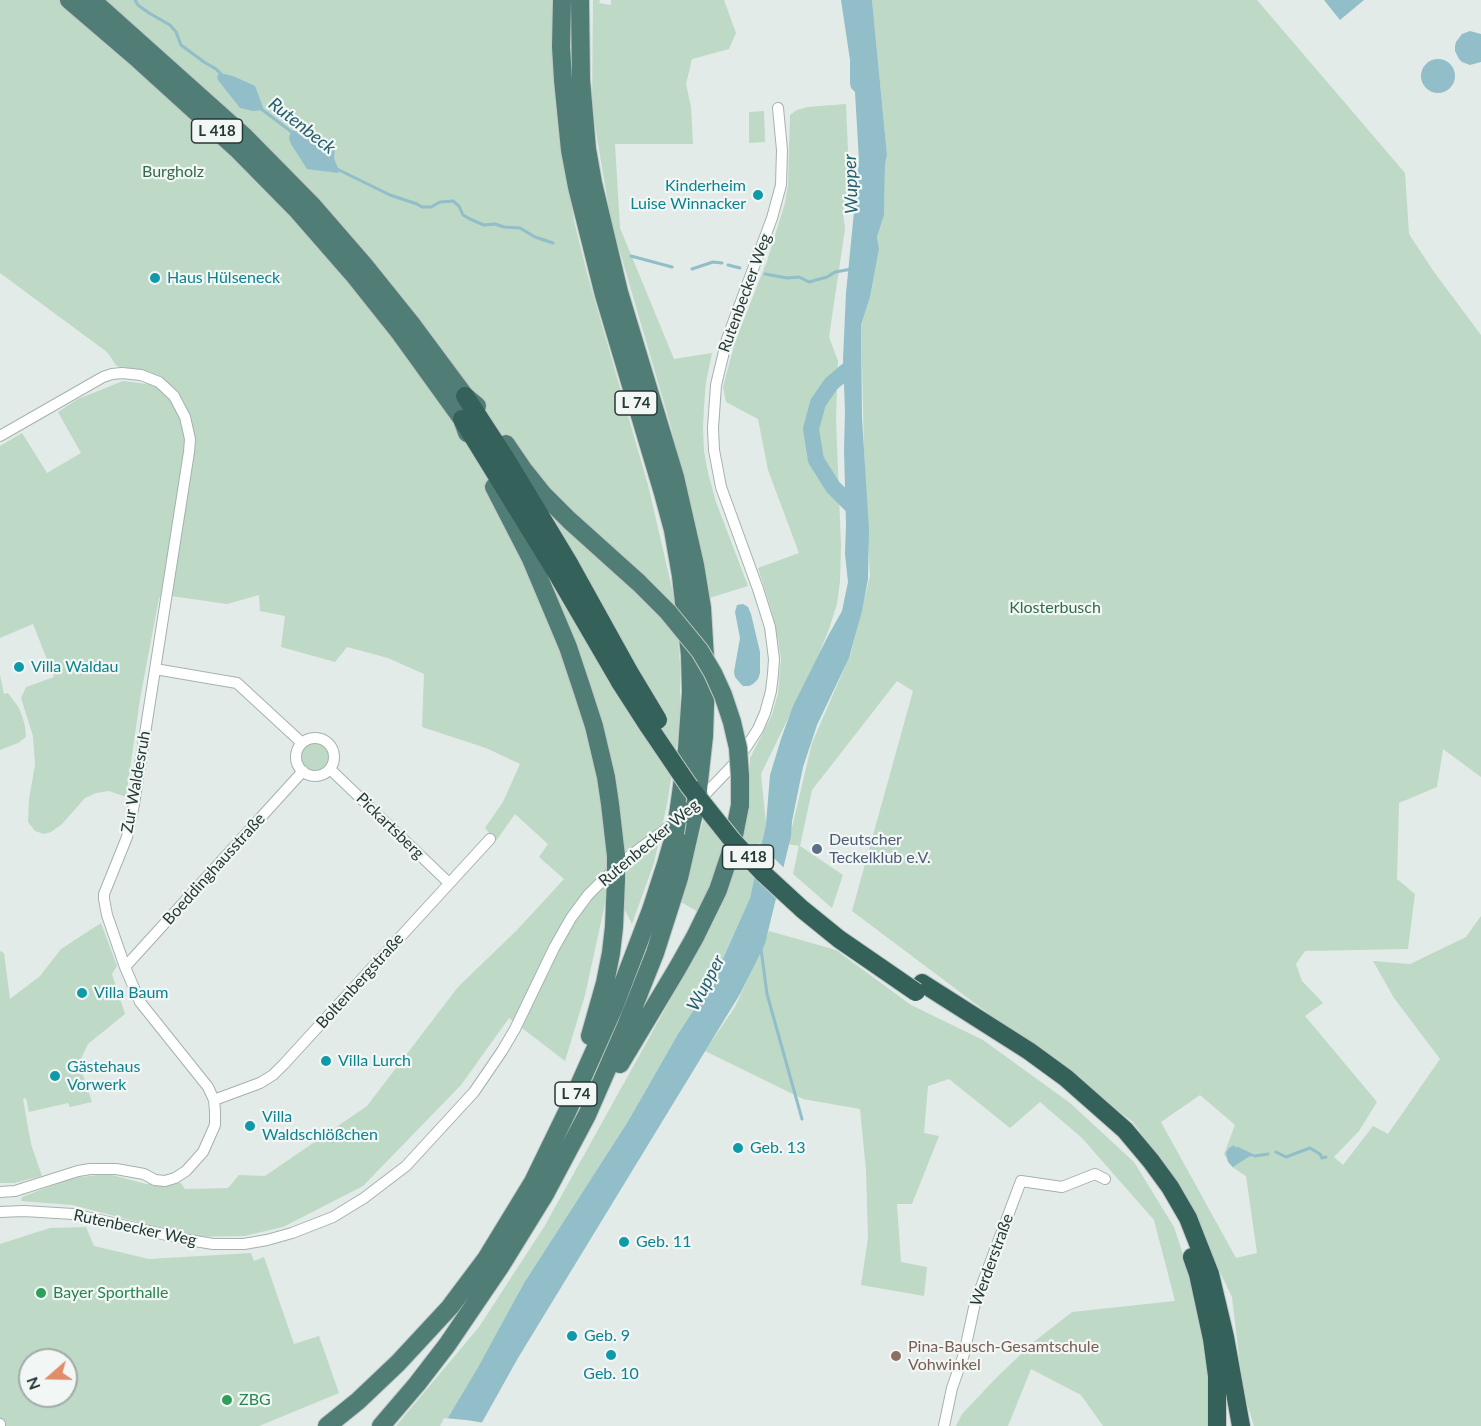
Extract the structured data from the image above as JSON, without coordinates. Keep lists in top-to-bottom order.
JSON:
{
  "streets": {
    "highway": ["L 418", "L 74"],
    "street": [
      "Rutenbecker Weg",
      "Zur Waldesruh",
      "Pickartsberg",
      "Boeddinghausstraße",
      "Boltenbergstraße",
      "Werderstraße"
    ]
  },
  "crossings": [
    ["L 418", "L 74"],
    ["Zur Waldesruh", "Boeddinghausstraße"],
    ["Zur Waldesruh", "Boltenbergstraße"],
    ["Pickartsberg", "Boeddinghausstraße"],
    ["Pickartsberg", "Boltenbergstraße"]
  ],
  "water": ["Rutenbeck", "Wupper"],
  "parks": ["Burgholz", "Klosterbusch"],
  "places": [
    "Kinderheim Luise Winnacker",
    "Haus Hülseneck",
    "Villa Waldau",
    "Deutscher Teckelklub e.V.",
    "Villa Baum",
    "Villa Lurch",
    "Gästehaus Vorwerk",
    "Villa Waldschlößchen",
    "Geb. 13",
    "Geb. 11",
    "Bayer Sporthalle",
    "Geb. 9",
    "Geb. 10",
    "Pina-Bausch-Gesamtschule Vohwinkel",
    "ZBG"
  ],
  "north": "left"
}
